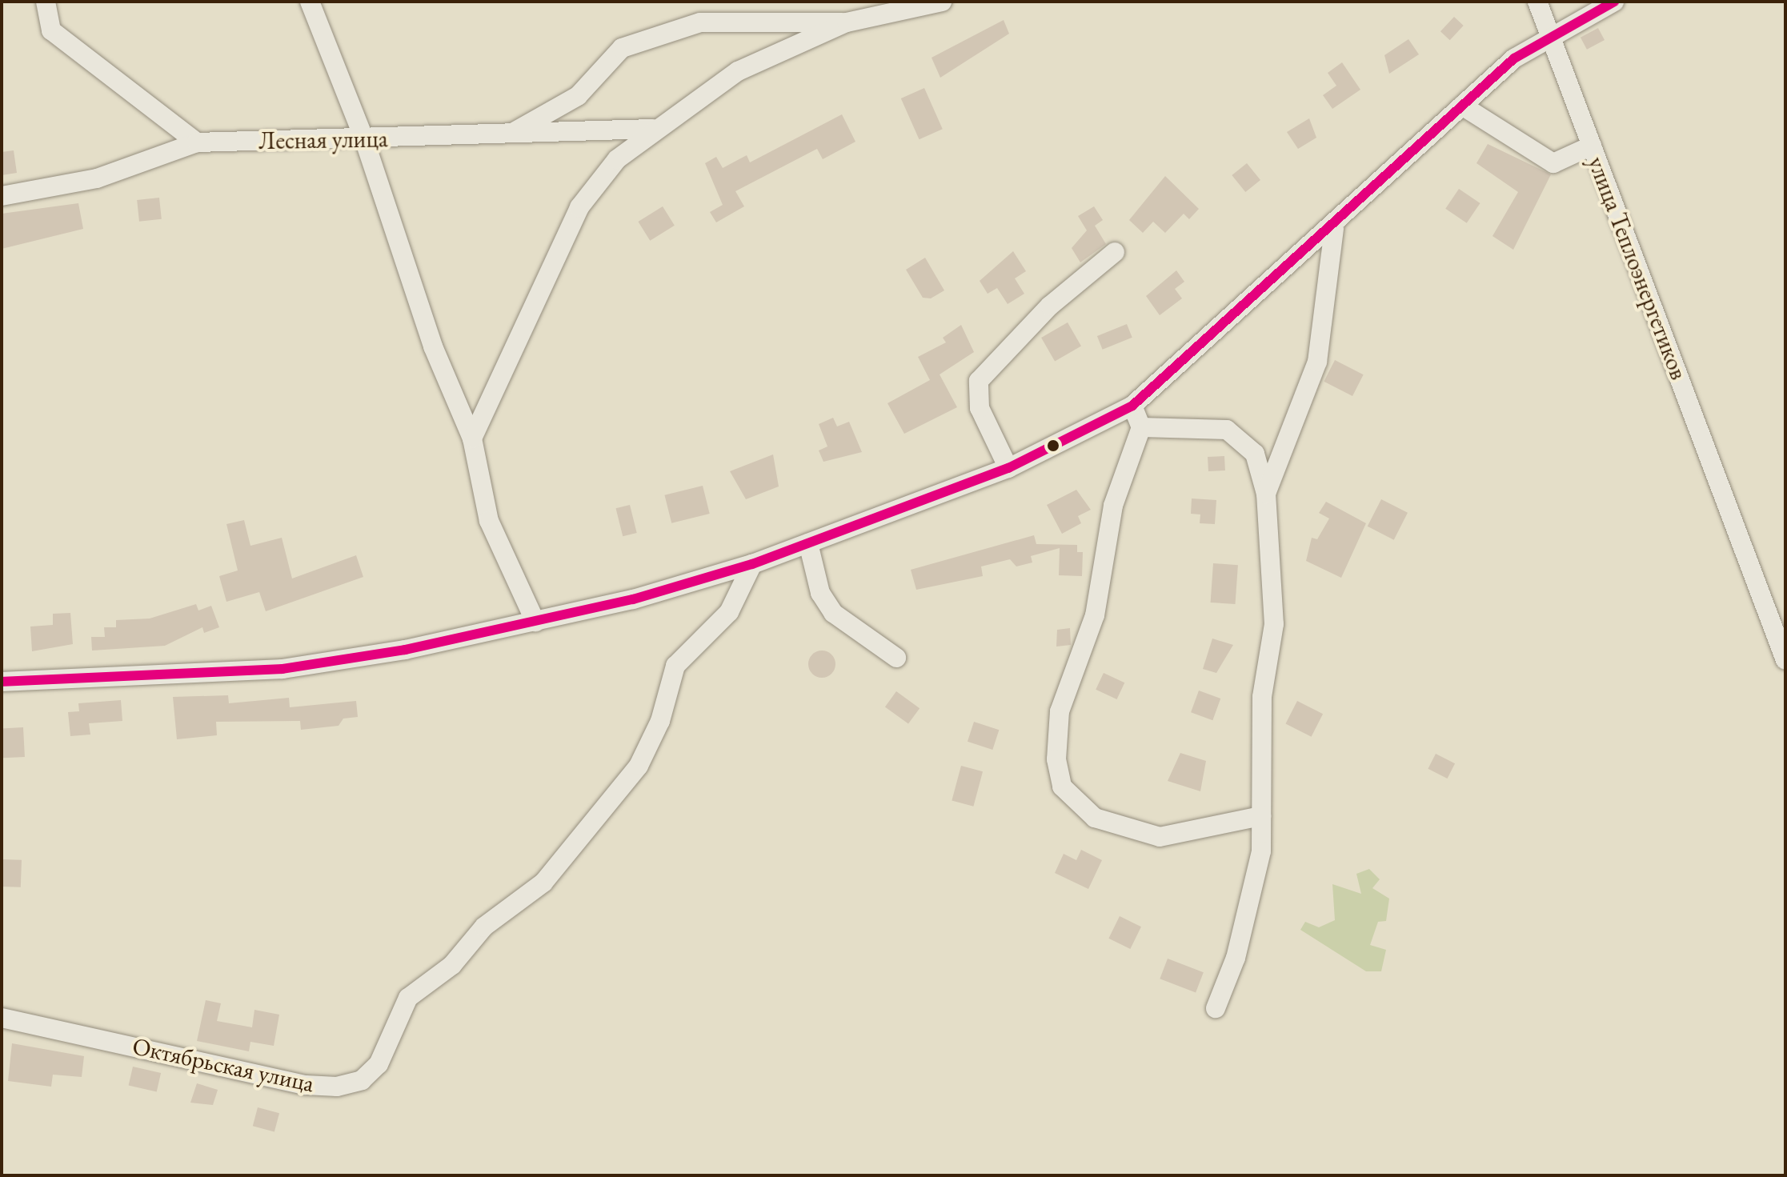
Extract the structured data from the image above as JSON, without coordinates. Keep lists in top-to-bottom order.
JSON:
{
  "streets": {
    "street": ["Лесная улица", "улица Теплоэнергетиков", "Октябрьская улица"]
  }
}
